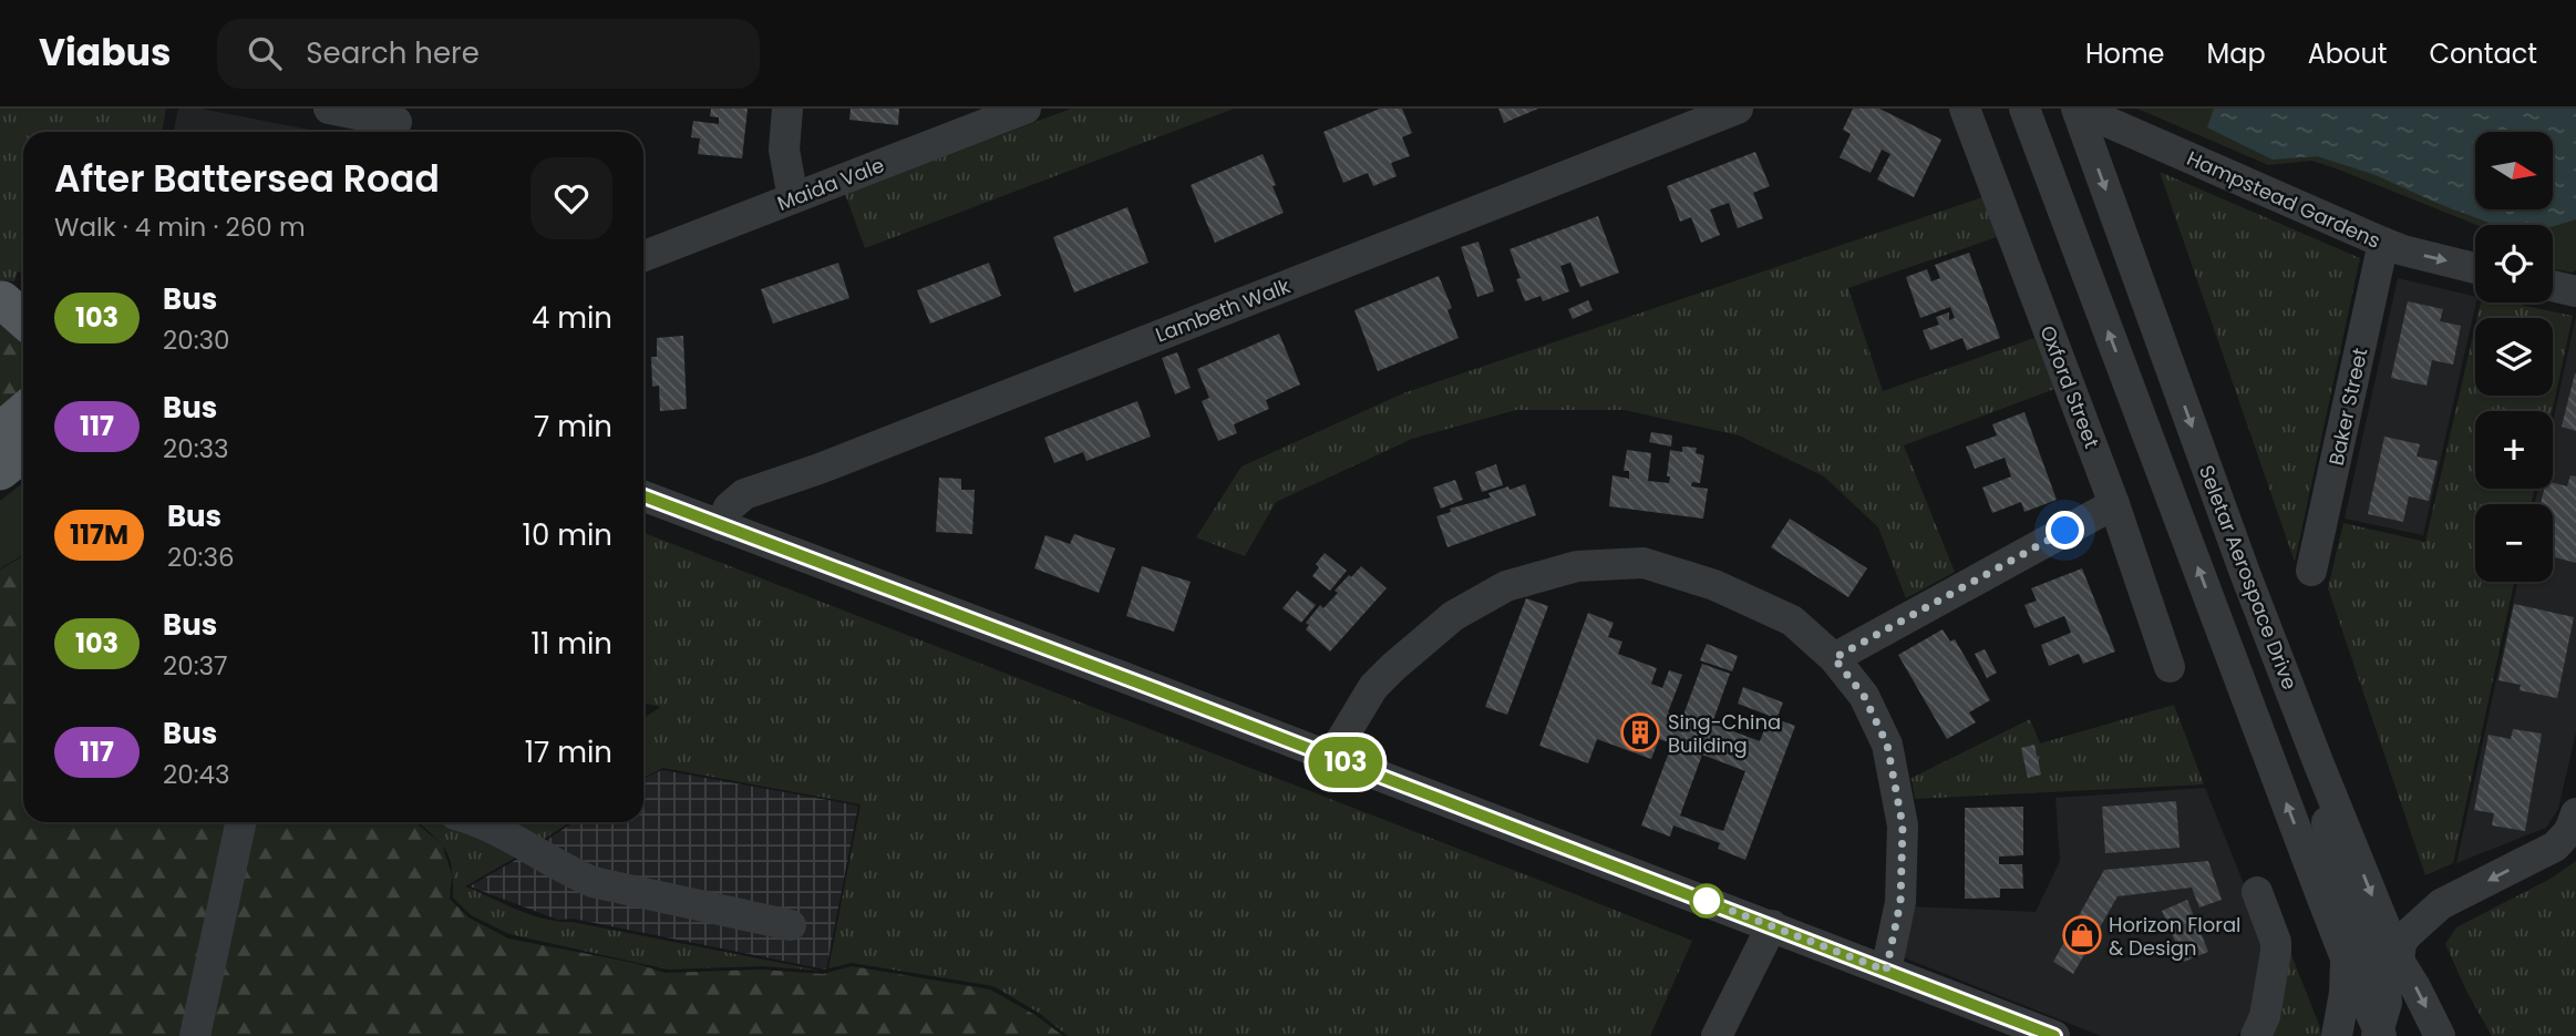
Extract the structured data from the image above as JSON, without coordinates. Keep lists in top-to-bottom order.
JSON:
{
  "streets": {
    "street": [
      "Maida Vale",
      "Hampstead Gardens",
      "Lambeth Walk",
      "Oxford Street",
      "Baker Street",
      "Seletar Aerospace Drive"
    ]
  },
  "crossings": [
    ["Hampstead Gardens", "Baker Street"]
  ],
  "places": {
    "building": ["Sing-China Building"],
    "shop": ["Horizon Floral & Design"]
  },
  "lines": ["bus line 103"],
  "north": "right",
  "page": {
    "header": "Viabus",
    "search": "Search here",
    "nav": [
      "Home",
      "Map",
      "About",
      "Contact"
    ],
    "on_map": "103",
    "map_buttons": ["+", "−"],
    "heading": ["After Battersea Road", "Walk · 4 min · 260 m"],
    "list": [
      {
        "mark": "103",
        "name": "Bus",
        "note": "20:30",
        "value": "4 min"
      },
      {
        "mark": "117",
        "name": "Bus",
        "note": "20:33",
        "value": "7 min"
      },
      {
        "mark": "117M",
        "name": "Bus",
        "note": "20:36",
        "value": "10 min"
      },
      {
        "mark": "103",
        "name": "Bus",
        "note": "20:37",
        "value": "11 min"
      },
      {
        "mark": "117",
        "name": "Bus",
        "note": "20:43",
        "value": "17 min"
      }
    ]
  }
}
